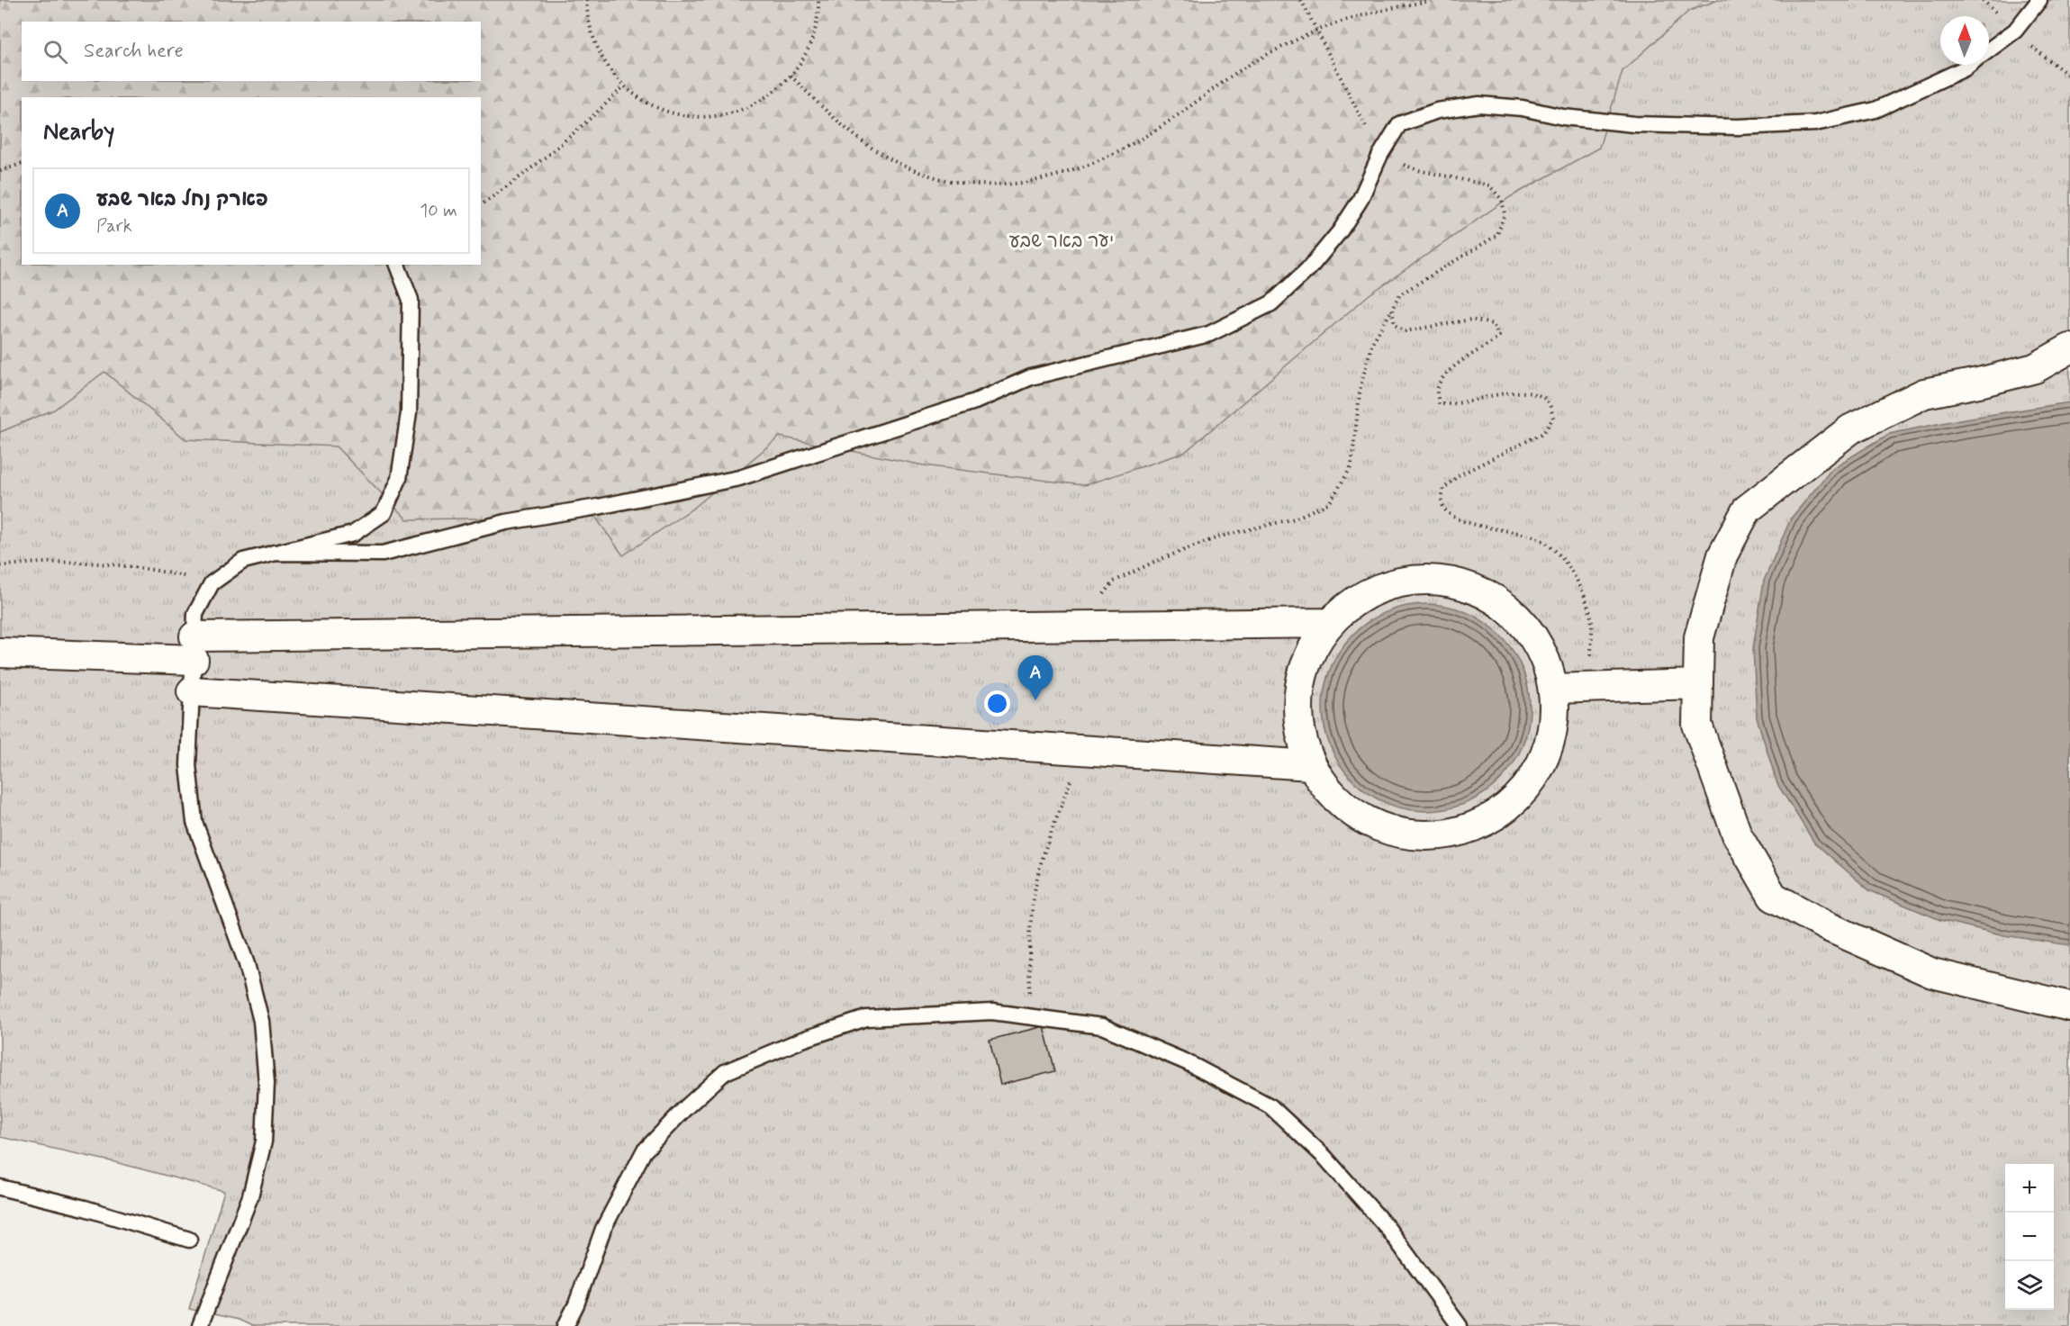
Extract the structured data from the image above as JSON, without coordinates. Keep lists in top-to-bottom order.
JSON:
{
  "parks": ["יער באר שבע"],
  "north": "top",
  "page": {
    "search": "Search here",
    "heading": "Nearby",
    "list": [
      {
        "mark": "A",
        "name": "פארק נחל באר שבע",
        "note": "Park",
        "value": "10 m"
      }
    ],
    "pins": "A",
    "map_buttons": ["+", "−"]
  }
}
